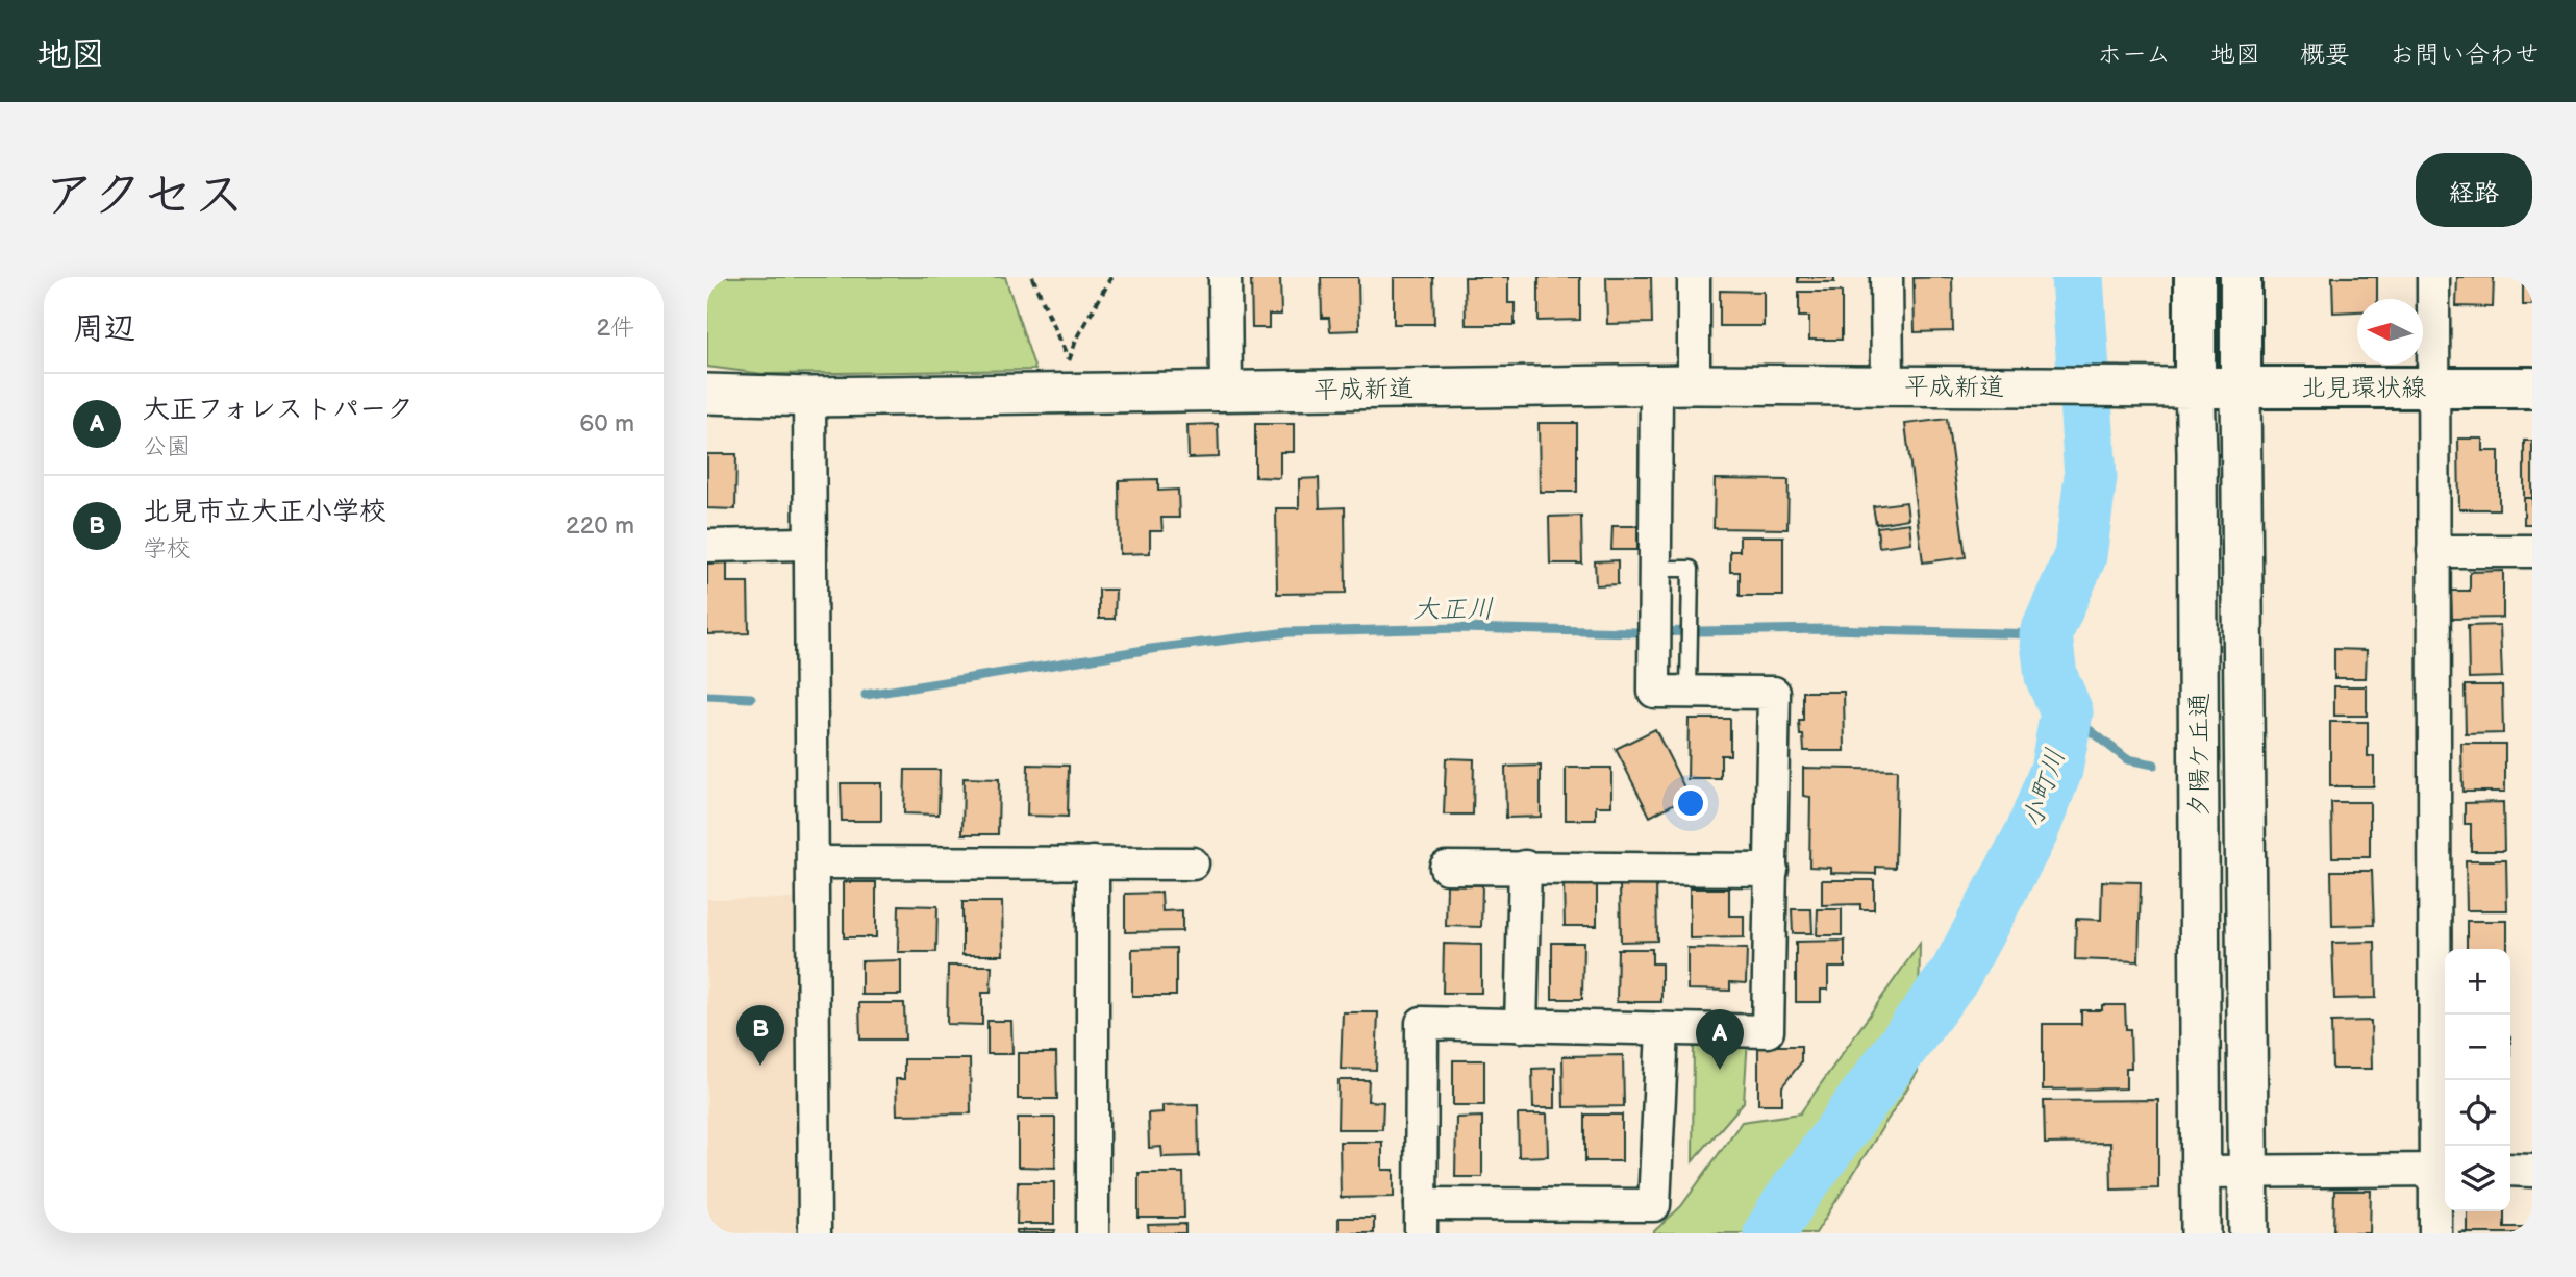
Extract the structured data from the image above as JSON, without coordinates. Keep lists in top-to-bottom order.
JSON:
{
  "streets": {
    "main road": ["北見環状線", "夕陽ケ丘通"],
    "street": ["平成新道"]
  },
  "crossings": [
    ["平成新道", "北見環状線"],
    ["平成新道", "夕陽ケ丘通"],
    ["北見環状線", "夕陽ケ丘通"]
  ],
  "water": ["大正川", "小町川"],
  "north": "left",
  "page": {
    "header": "地図",
    "nav": [
      "ホーム",
      "地図",
      "概要",
      "お問い合わせ"
    ],
    "title": "アクセス",
    "buttons": "経路",
    "heading": ["周辺", "2件"],
    "list": [
      {
        "mark": "A",
        "name": "大正フォレストパーク",
        "note": "公園",
        "value": "60 m"
      },
      {
        "mark": "B",
        "name": "北見市立大正小学校",
        "note": "学校",
        "value": "220 m"
      }
    ],
    "map_buttons": ["+", "−"],
    "pins": ["B", "A"]
  }
}
